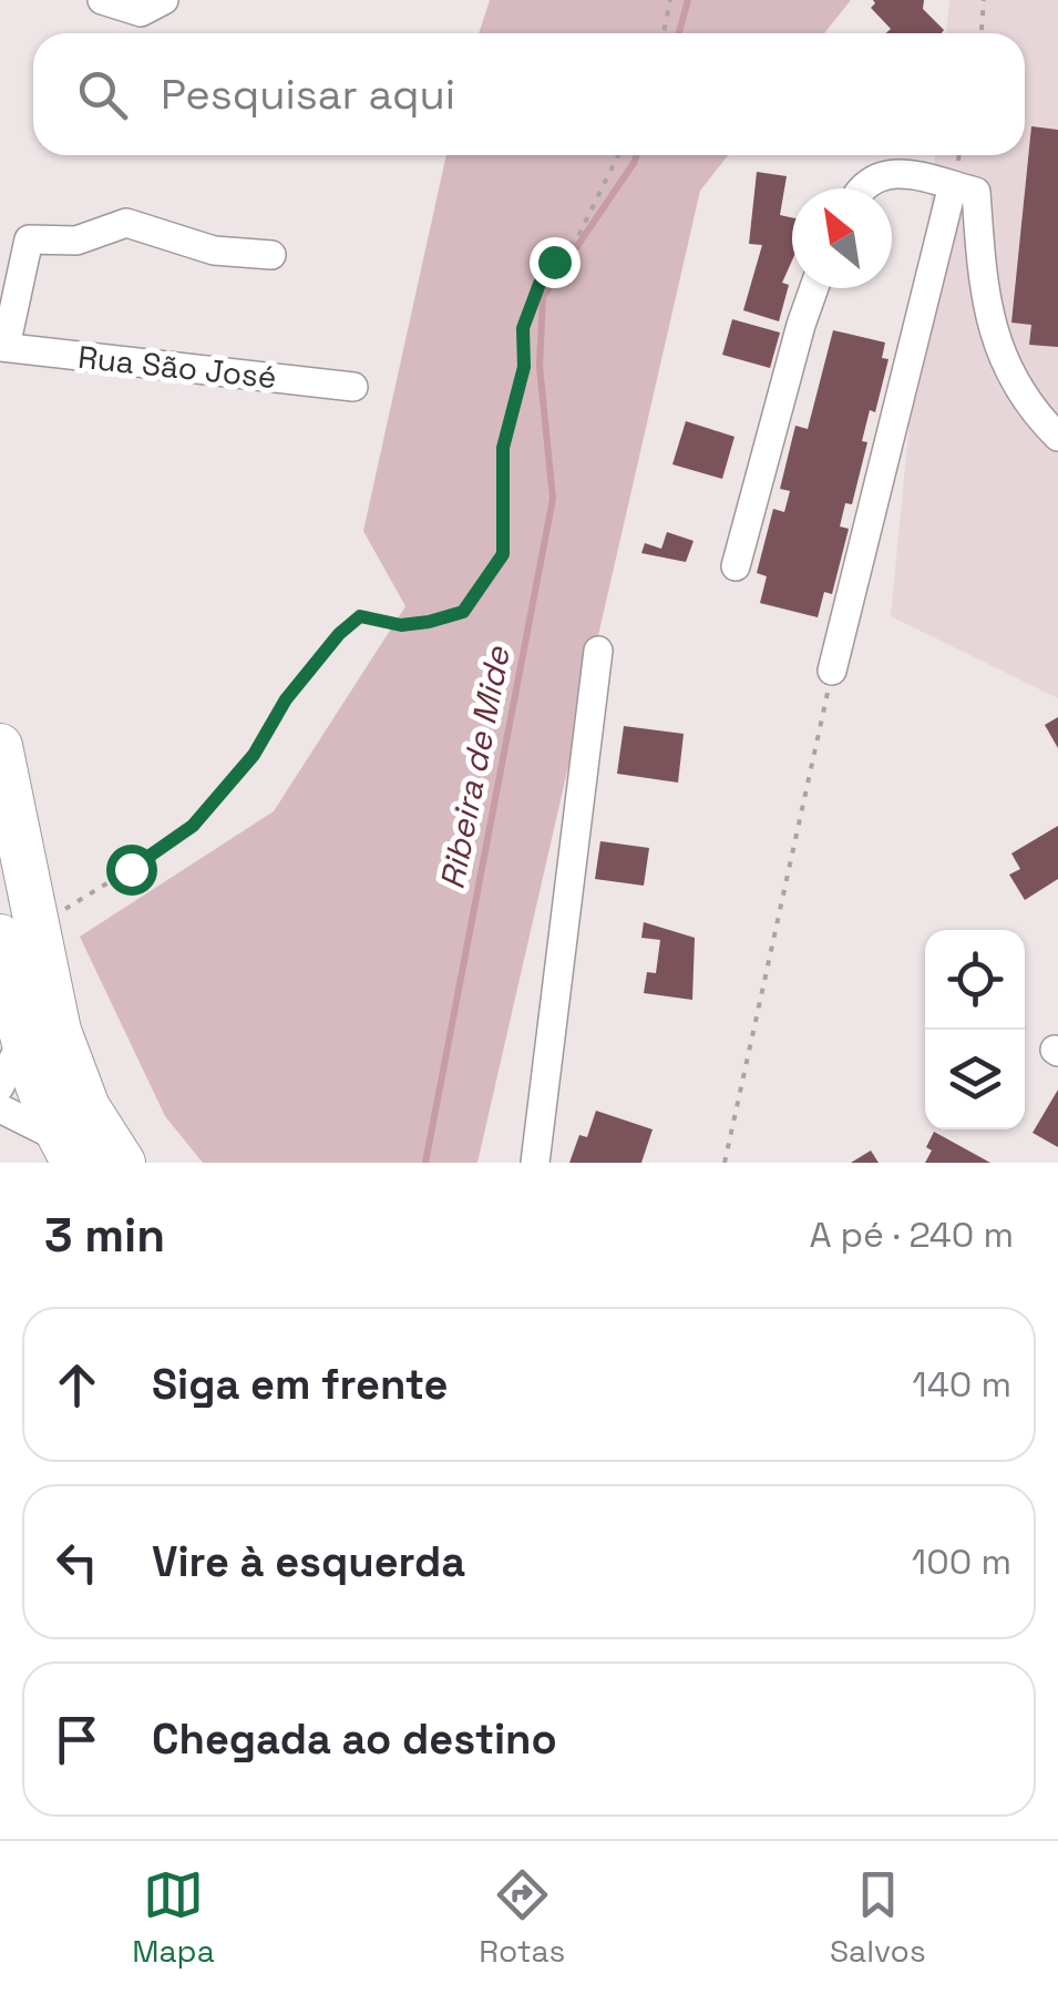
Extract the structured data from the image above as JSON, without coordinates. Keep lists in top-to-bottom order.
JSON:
{
  "streets": {
    "street": ["Rua São José"]
  },
  "water": ["Ribeira de Mide"],
  "north": "top left",
  "page": {
    "search": "Pesquisar aqui",
    "heading": ["3 min", "A pé · 240 m"],
    "list": [
      ["Siga em frente", "140 m"],
      ["Vire à esquerda", "100 m"],
      "Chegada ao destino"
    ],
    "nav": ["Mapa", "Rotas", "Salvos"]
  }
}
